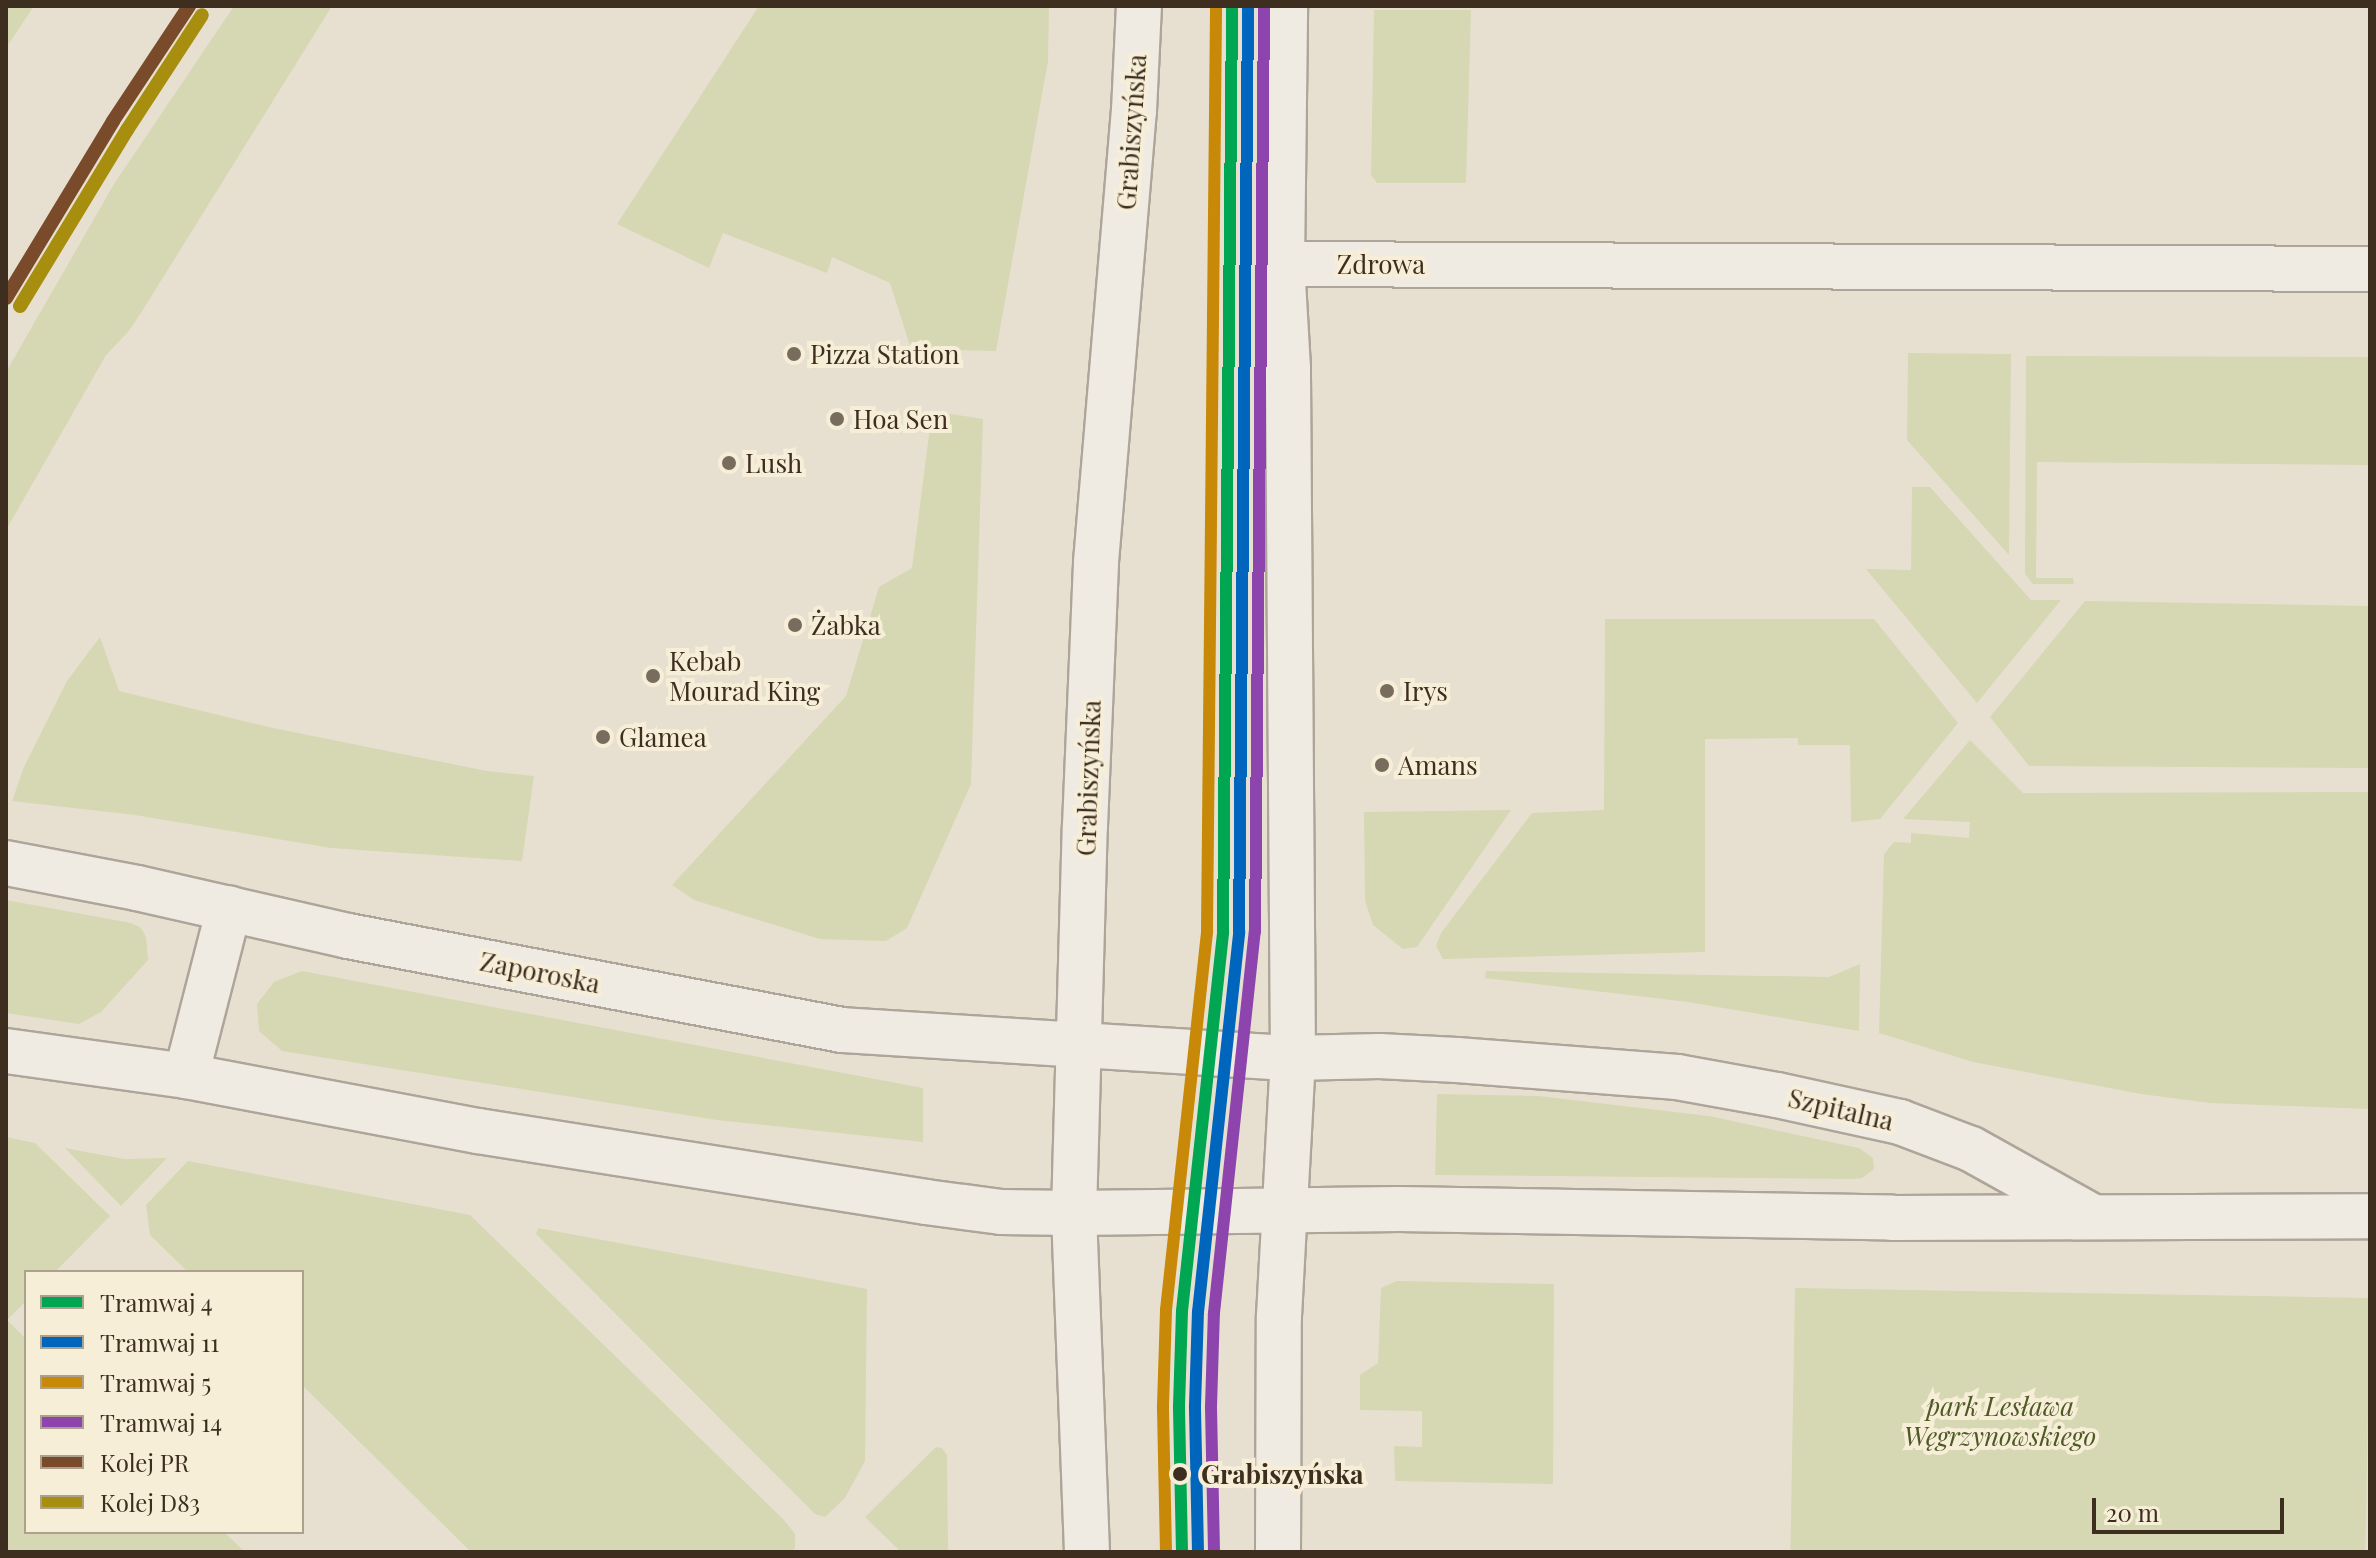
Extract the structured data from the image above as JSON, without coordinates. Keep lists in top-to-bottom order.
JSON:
{
  "streets": {
    "main road": [
      "Grabiszyńska",
      "Zdrowa",
      "Zaporoska",
      "Szpitalna"
    ]
  },
  "crossings": [
    ["Grabiszyńska", "Zaporoska"],
    ["Zaporoska", "Szpitalna"]
  ],
  "parks": ["park Lesława Węgrzynowskiego"],
  "places": [
    "Pizza Station",
    "Hoa Sen",
    "Lush",
    "Żabka",
    "Kebab Mourad King",
    "Irys",
    "Glamea",
    "Amans",
    "Grabiszyńska"
  ],
  "lines": [
    "tram line 4",
    "tram line 11",
    "tram line 5",
    "tram line 14",
    "rail line PR",
    "rail line D83"
  ],
  "legend": [
    "Tramwaj 4",
    "Tramwaj 11",
    "Tramwaj 5",
    "Tramwaj 14",
    "Kolej PR",
    "Kolej D83"
  ],
  "scale_bar": "20 m"
}
